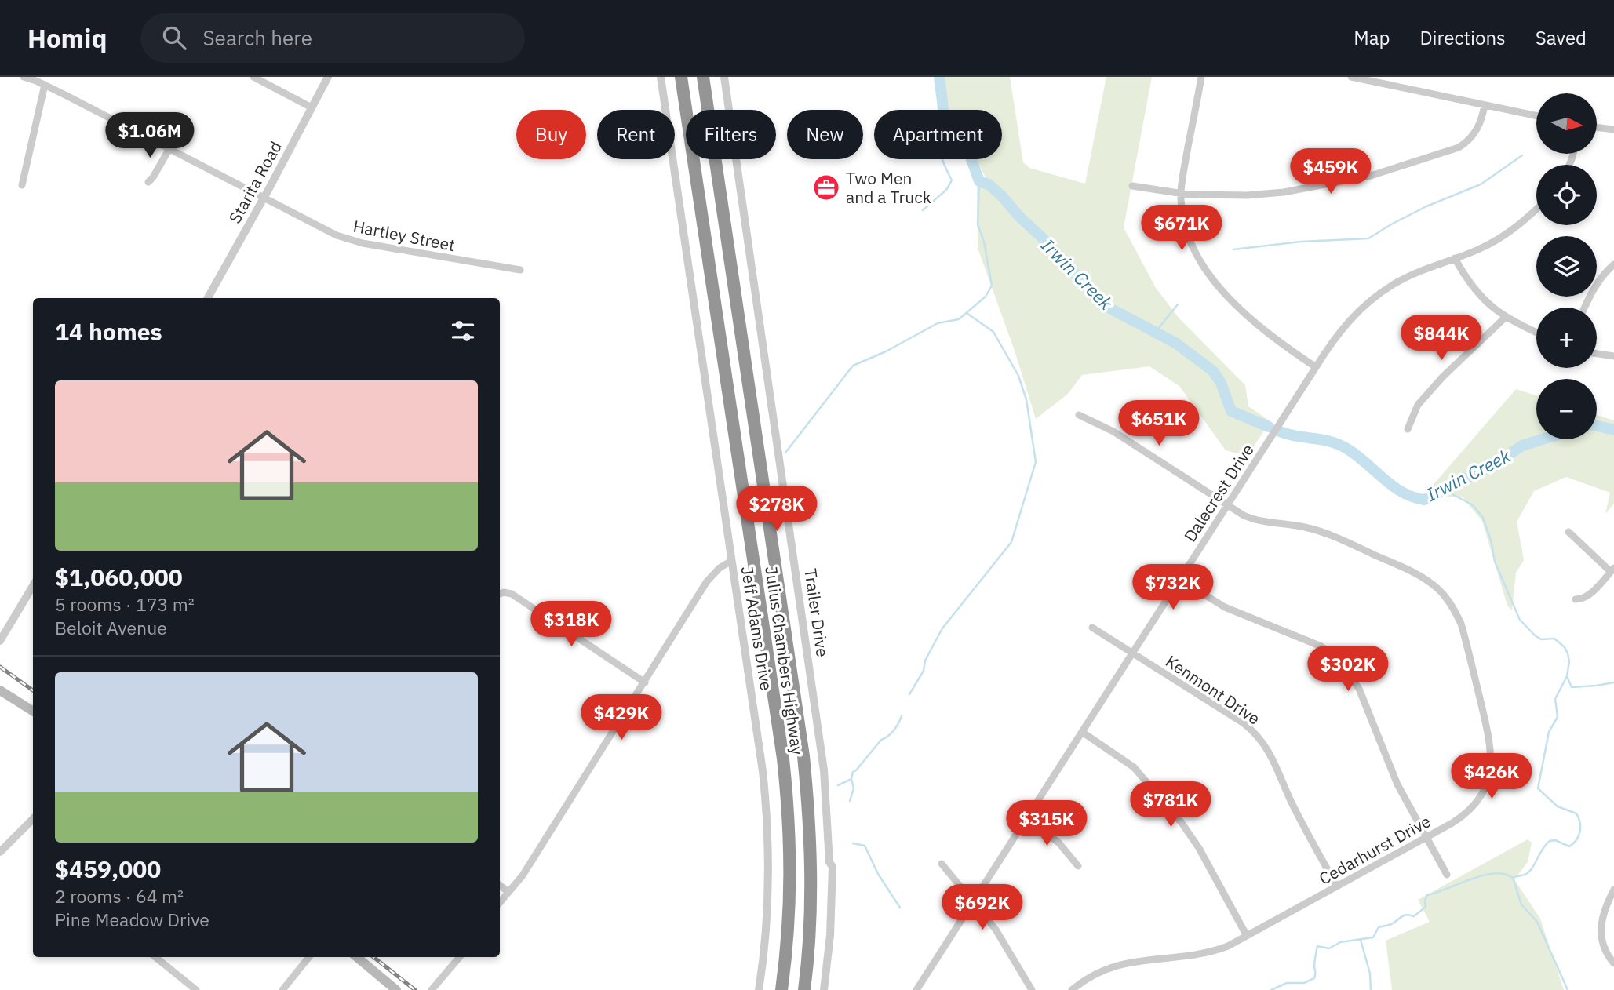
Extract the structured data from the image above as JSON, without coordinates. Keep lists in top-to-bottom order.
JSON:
{
  "streets": {
    "highway": ["Julius Chambers Highway"],
    "street": [
      "Starita Road",
      "Hartley Street",
      "Dalecrest Drive",
      "Trailer Drive",
      "Jeff Adams Drive",
      "Kenmont Drive",
      "Cedarhurst Drive"
    ]
  },
  "crossings": [
    ["Starita Road", "Hartley Street"],
    ["Dalecrest Drive", "Kenmont Drive"],
    ["Dalecrest Drive", "Cedarhurst Drive"],
    ["Kenmont Drive", "Cedarhurst Drive"]
  ],
  "water": ["Irwin Creek"],
  "places": {
    "office": ["Two Men and a Truck"]
  },
  "north": "right",
  "page": {
    "header": "Homiq",
    "search": "Search here",
    "nav": ["Map", "Directions", "Saved"],
    "map_buttons": ["+", "−"],
    "chip": [
      "Buy",
      "Rent",
      "Filters",
      "New",
      "Apartment"
    ],
    "price": [
      "$1.06M",
      "$459K",
      "$671K",
      "$844K",
      "$651K",
      "$278K",
      "$732K",
      "$318K",
      "$302K",
      "$429K",
      "$426K",
      "$781K",
      "$315K",
      "$692K"
    ],
    "heading": "14 homes",
    "list": [
      {
        "name": "$1,060,000",
        "note": "5 rooms · 173 m² · Beloit Avenue"
      },
      {
        "name": "$459,000",
        "note": "2 rooms · 64 m² · Pine Meadow Drive"
      }
    ]
  }
}
